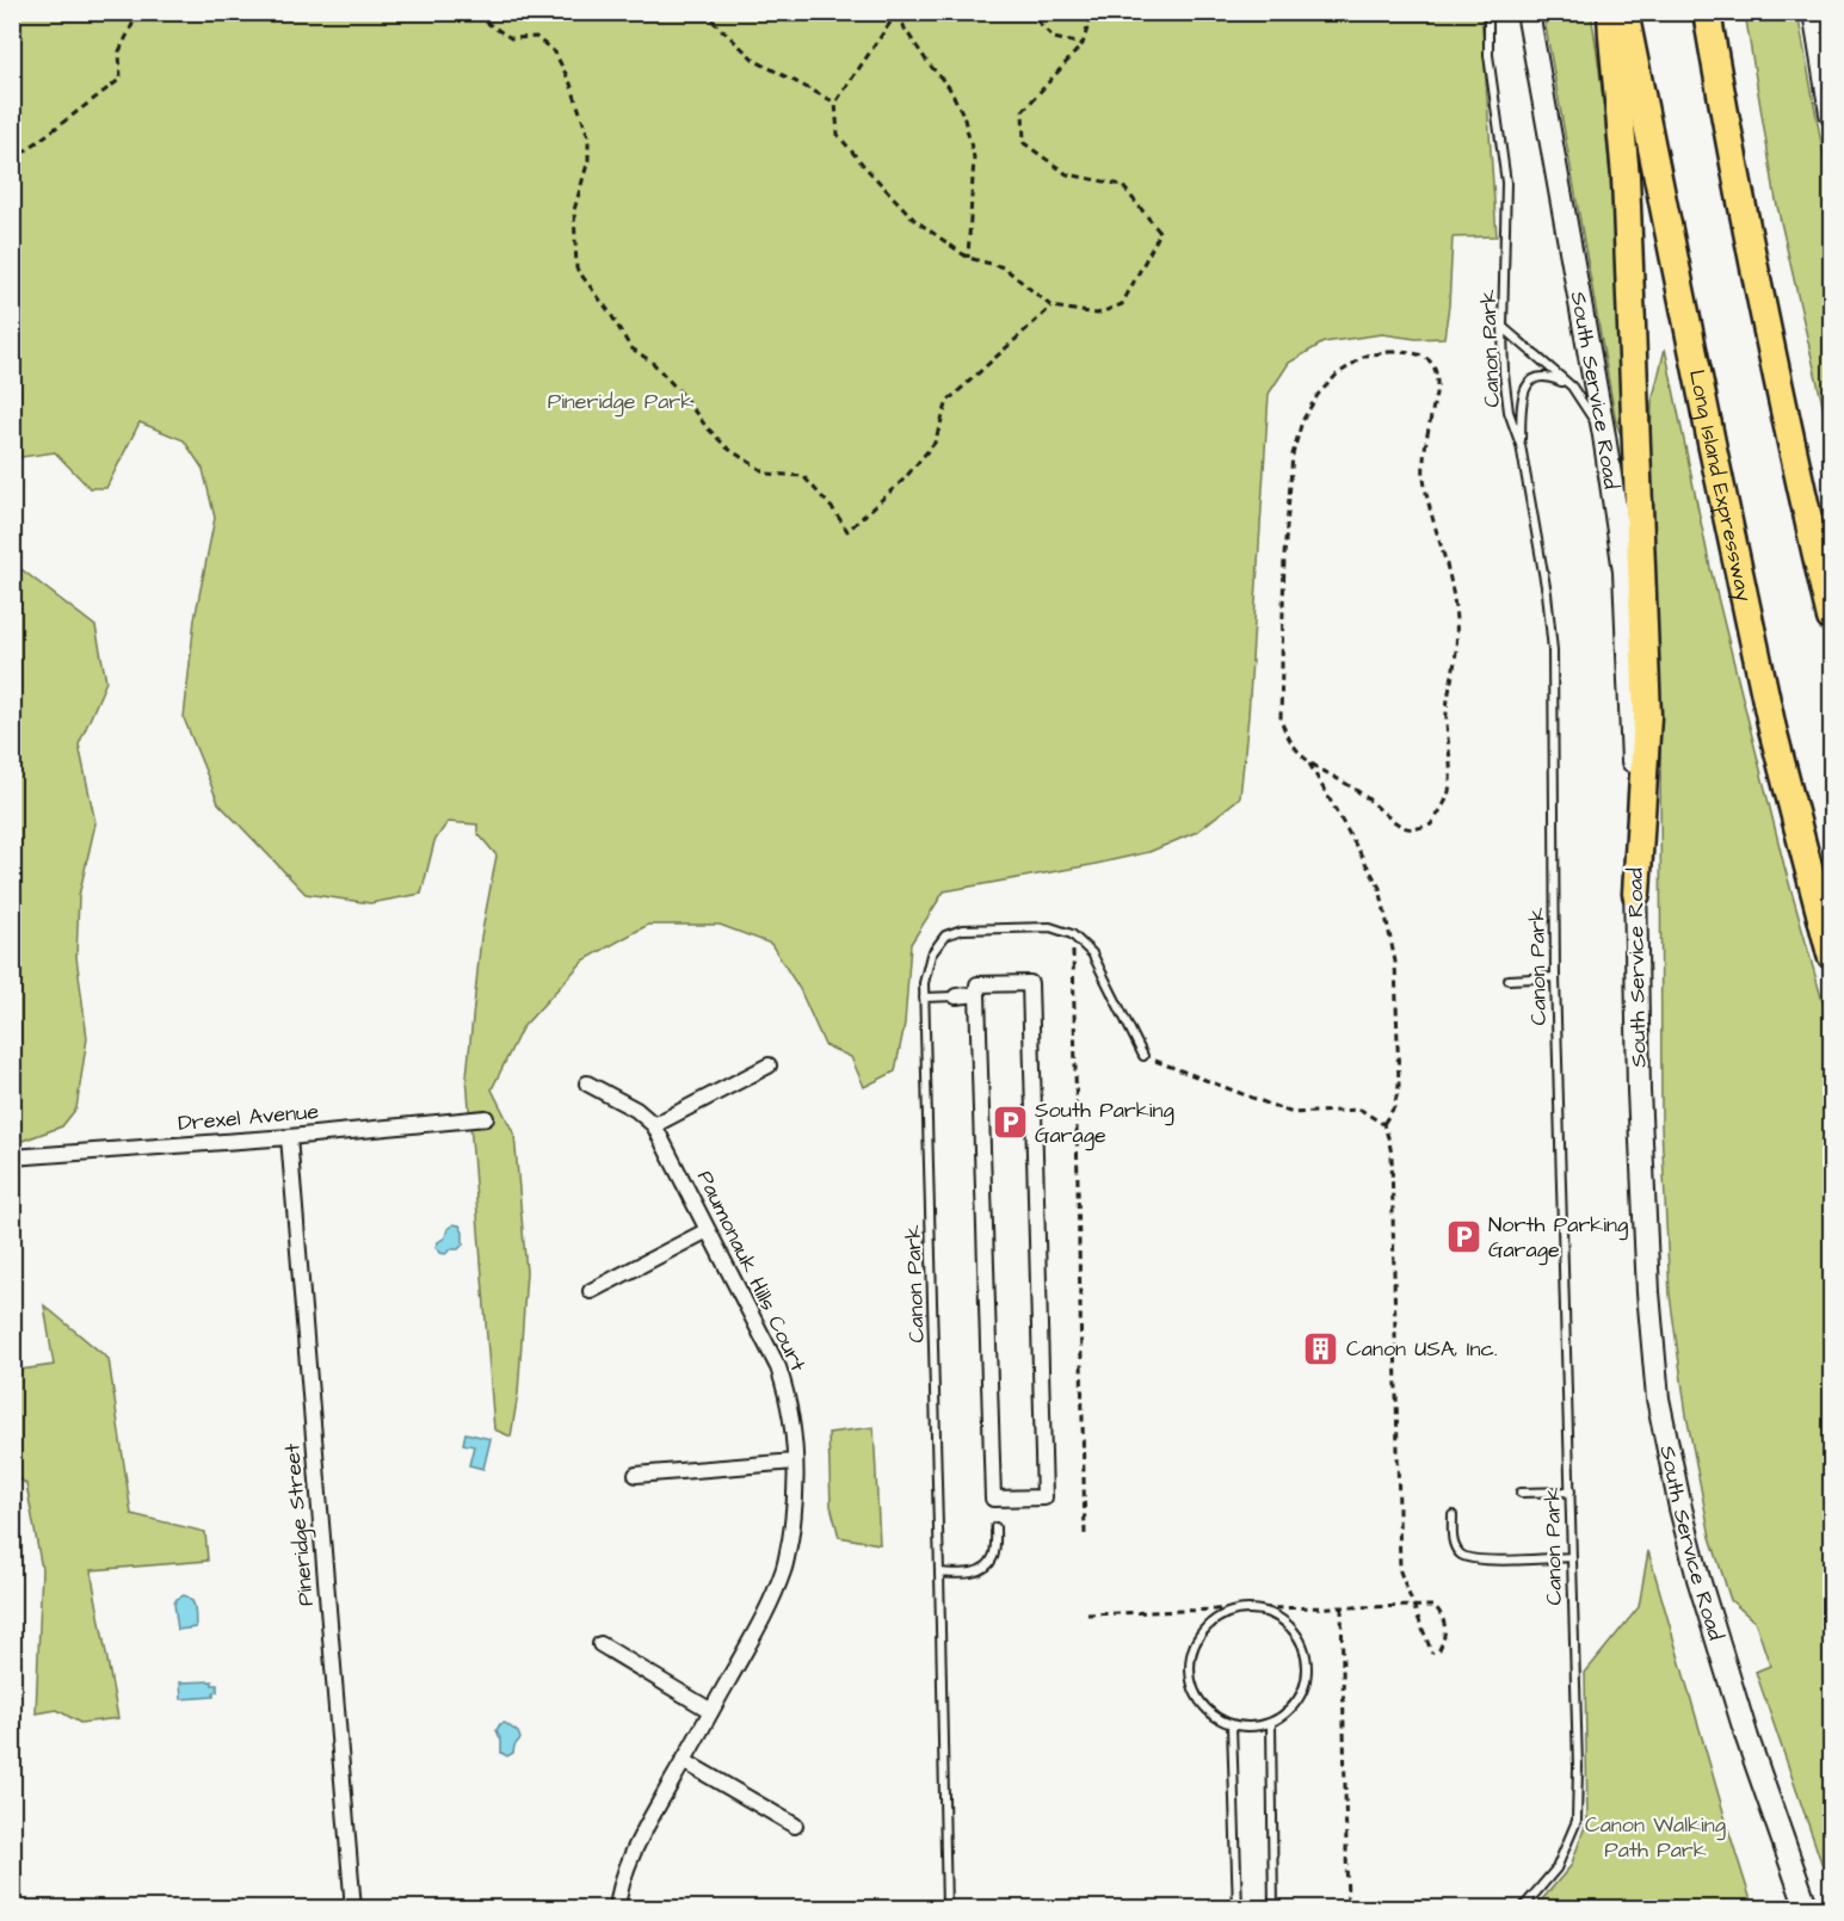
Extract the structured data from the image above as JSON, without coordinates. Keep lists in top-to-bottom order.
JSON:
{
  "streets": {
    "highway": ["Long Island Expressway"],
    "main road": ["South Service Road"],
    "street": ["Drexel Avenue", "Paumonauk Hills Court", "Pineridge Street"],
    "lane": ["Canon Park"]
  },
  "crossings": [
    ["Drexel Avenue", "Pineridge Street"]
  ],
  "parks": ["Pineridge Park", "Canon Walking Path Park"],
  "places": {
    "parking": ["South Parking Garage", "North Parking Garage"],
    "building": ["Canon USA, Inc."]
  }
}
